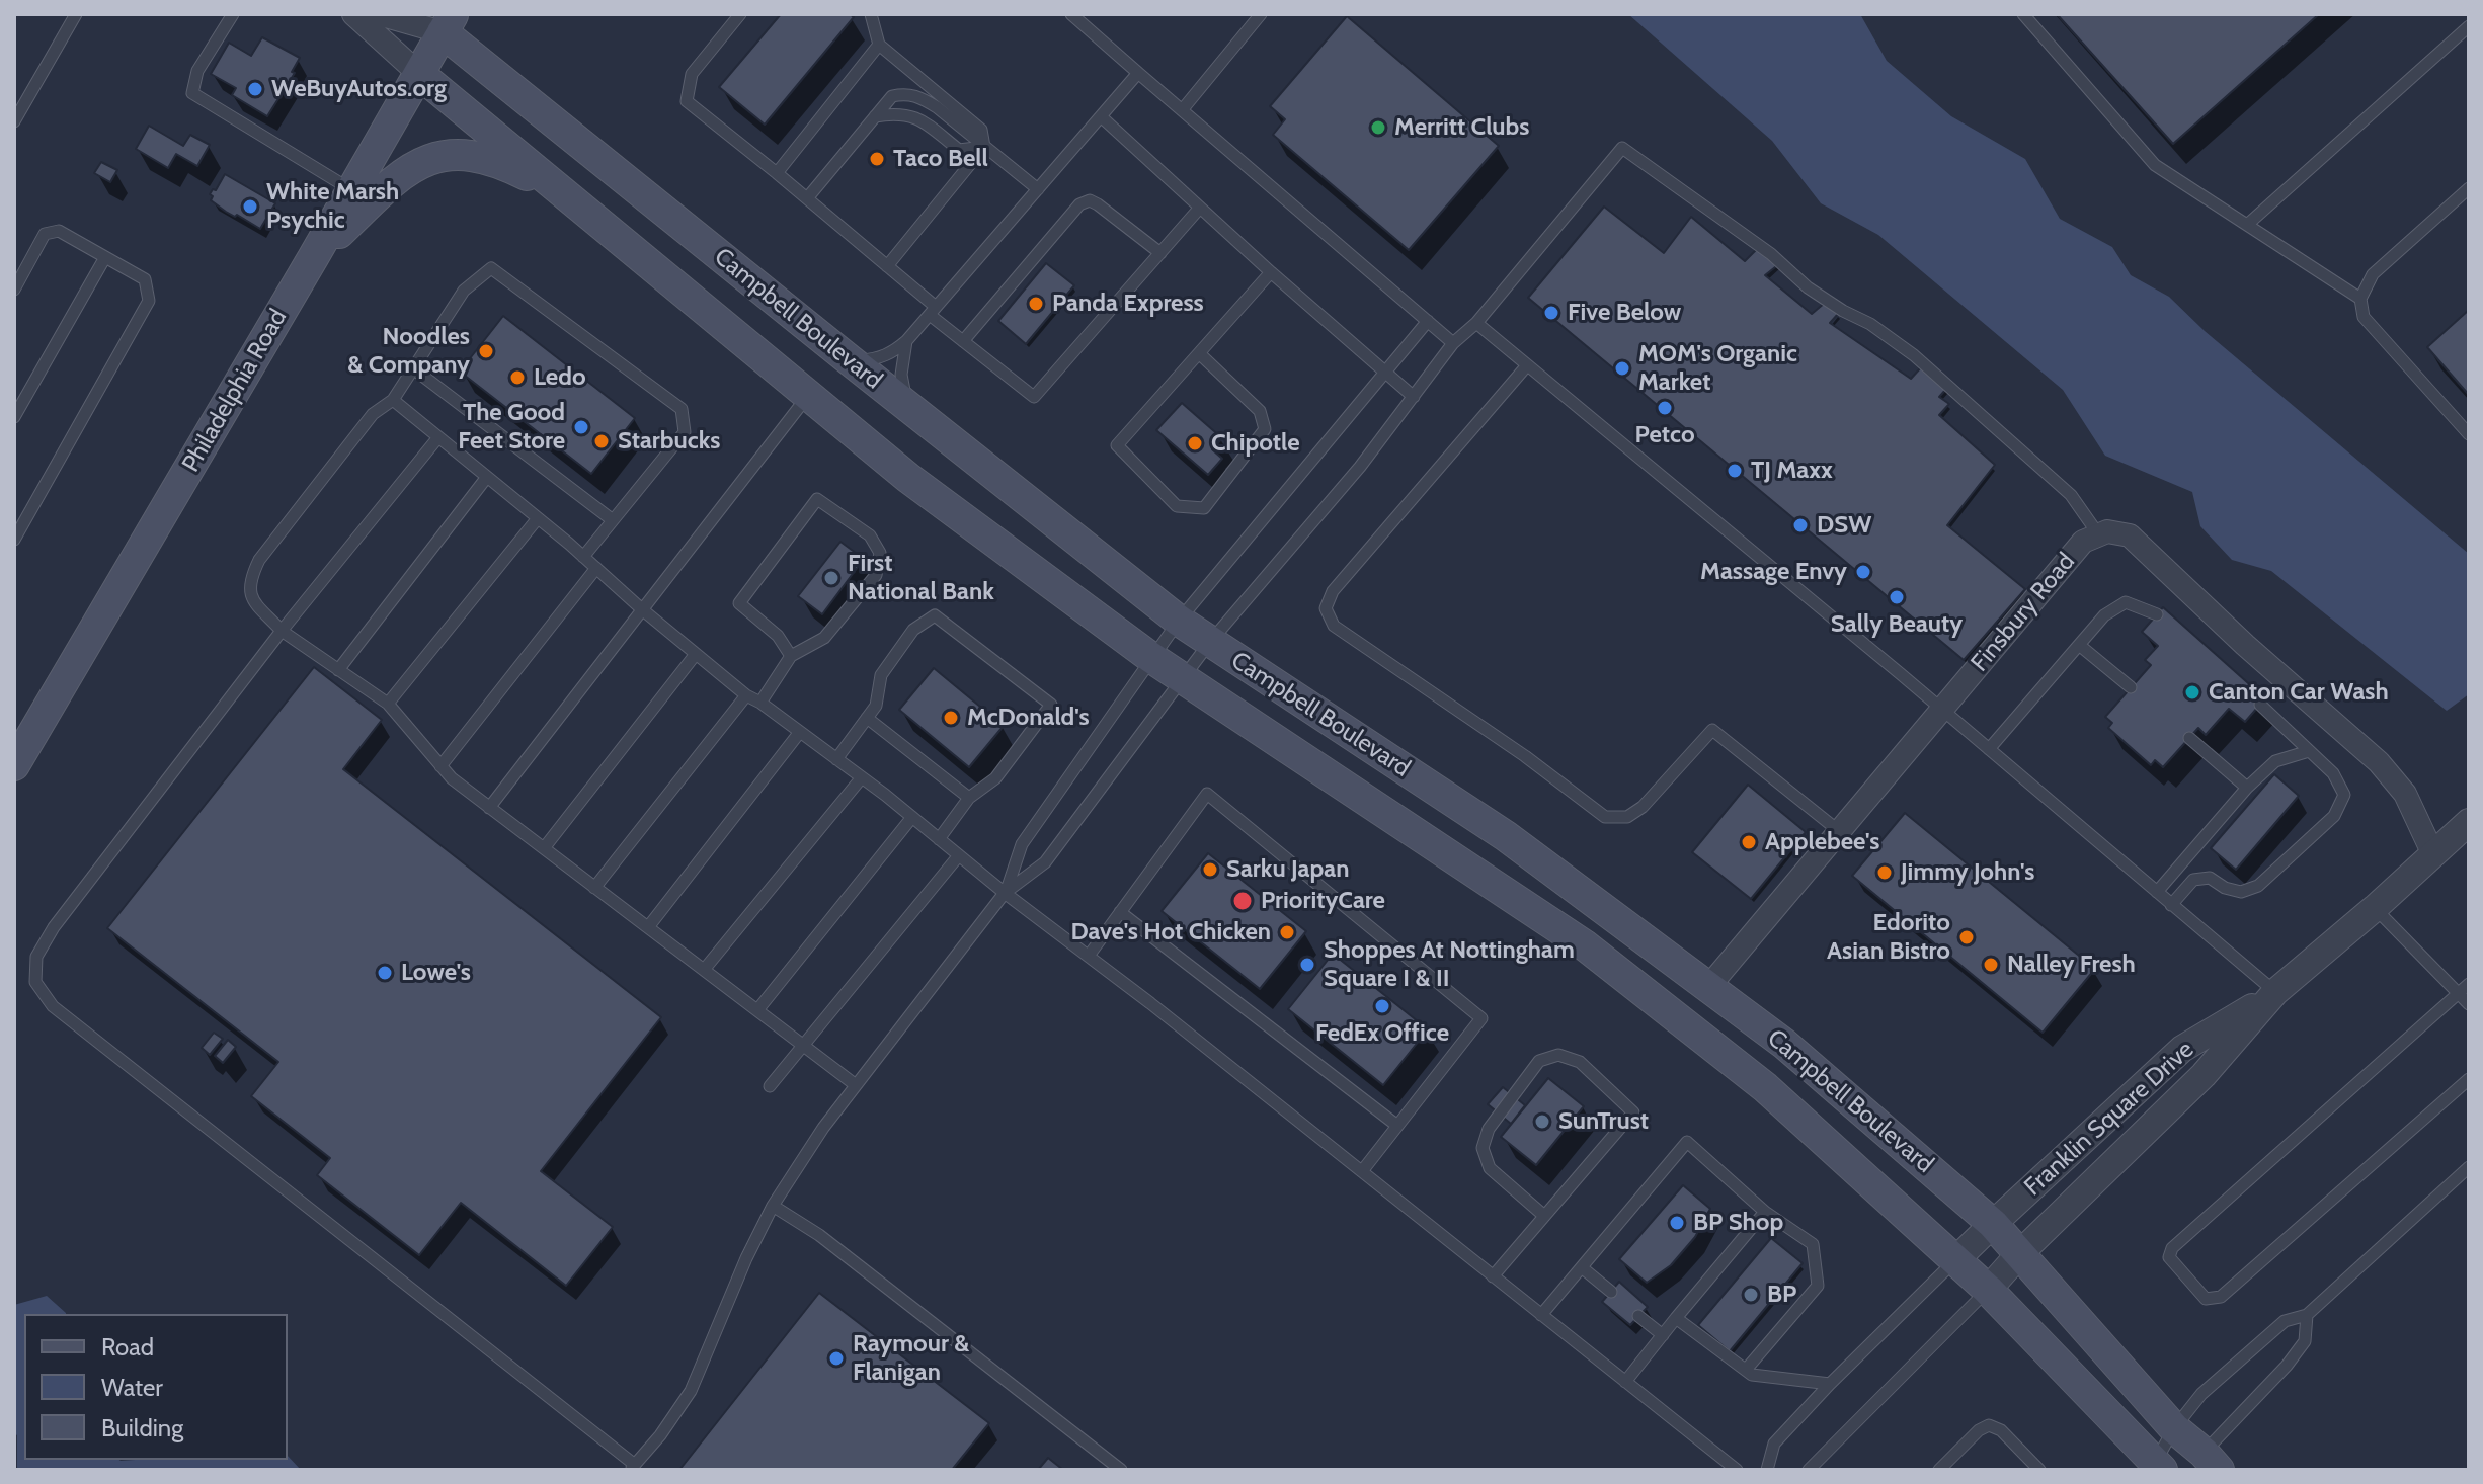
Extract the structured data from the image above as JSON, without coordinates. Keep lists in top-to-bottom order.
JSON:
{
  "streets": {
    "main road": ["Campbell Boulevard", "Philadelphia Road"],
    "street": ["Finsbury Road", "Franklin Square Drive"]
  },
  "crossings": [
    ["Campbell Boulevard", "Philadelphia Road"],
    ["Campbell Boulevard", "Finsbury Road"],
    ["Campbell Boulevard", "Franklin Square Drive"],
    ["Finsbury Road", "Franklin Square Drive"]
  ],
  "places": [
    "WeBuyAutos.org",
    "Merritt Clubs",
    "Taco Bell",
    "White Marsh Psychic",
    "Panda Express",
    "Five Below",
    "Noodles & Company",
    "MOM's Organic Market",
    "Ledo",
    "Petco",
    "The Good Feet Store",
    "Starbucks",
    "Chipotle",
    "TJ Maxx",
    "DSW",
    "Massage Envy",
    "First National Bank",
    "Sally Beauty",
    "Canton Car Wash",
    "McDonald's",
    "Applebee's",
    "Sarku Japan",
    "Jimmy John's",
    "PriorityCare",
    "Dave's Hot Chicken",
    "Edorito Asian Bistro",
    "Shoppes At Nottingham Square I & II",
    "Nalley Fresh",
    "Lowe's",
    "FedEx Office",
    "SunTrust",
    "BP Shop",
    "BP",
    "Raymour & Flanigan"
  ],
  "legend": ["Road", "Water", "Building"]
}
